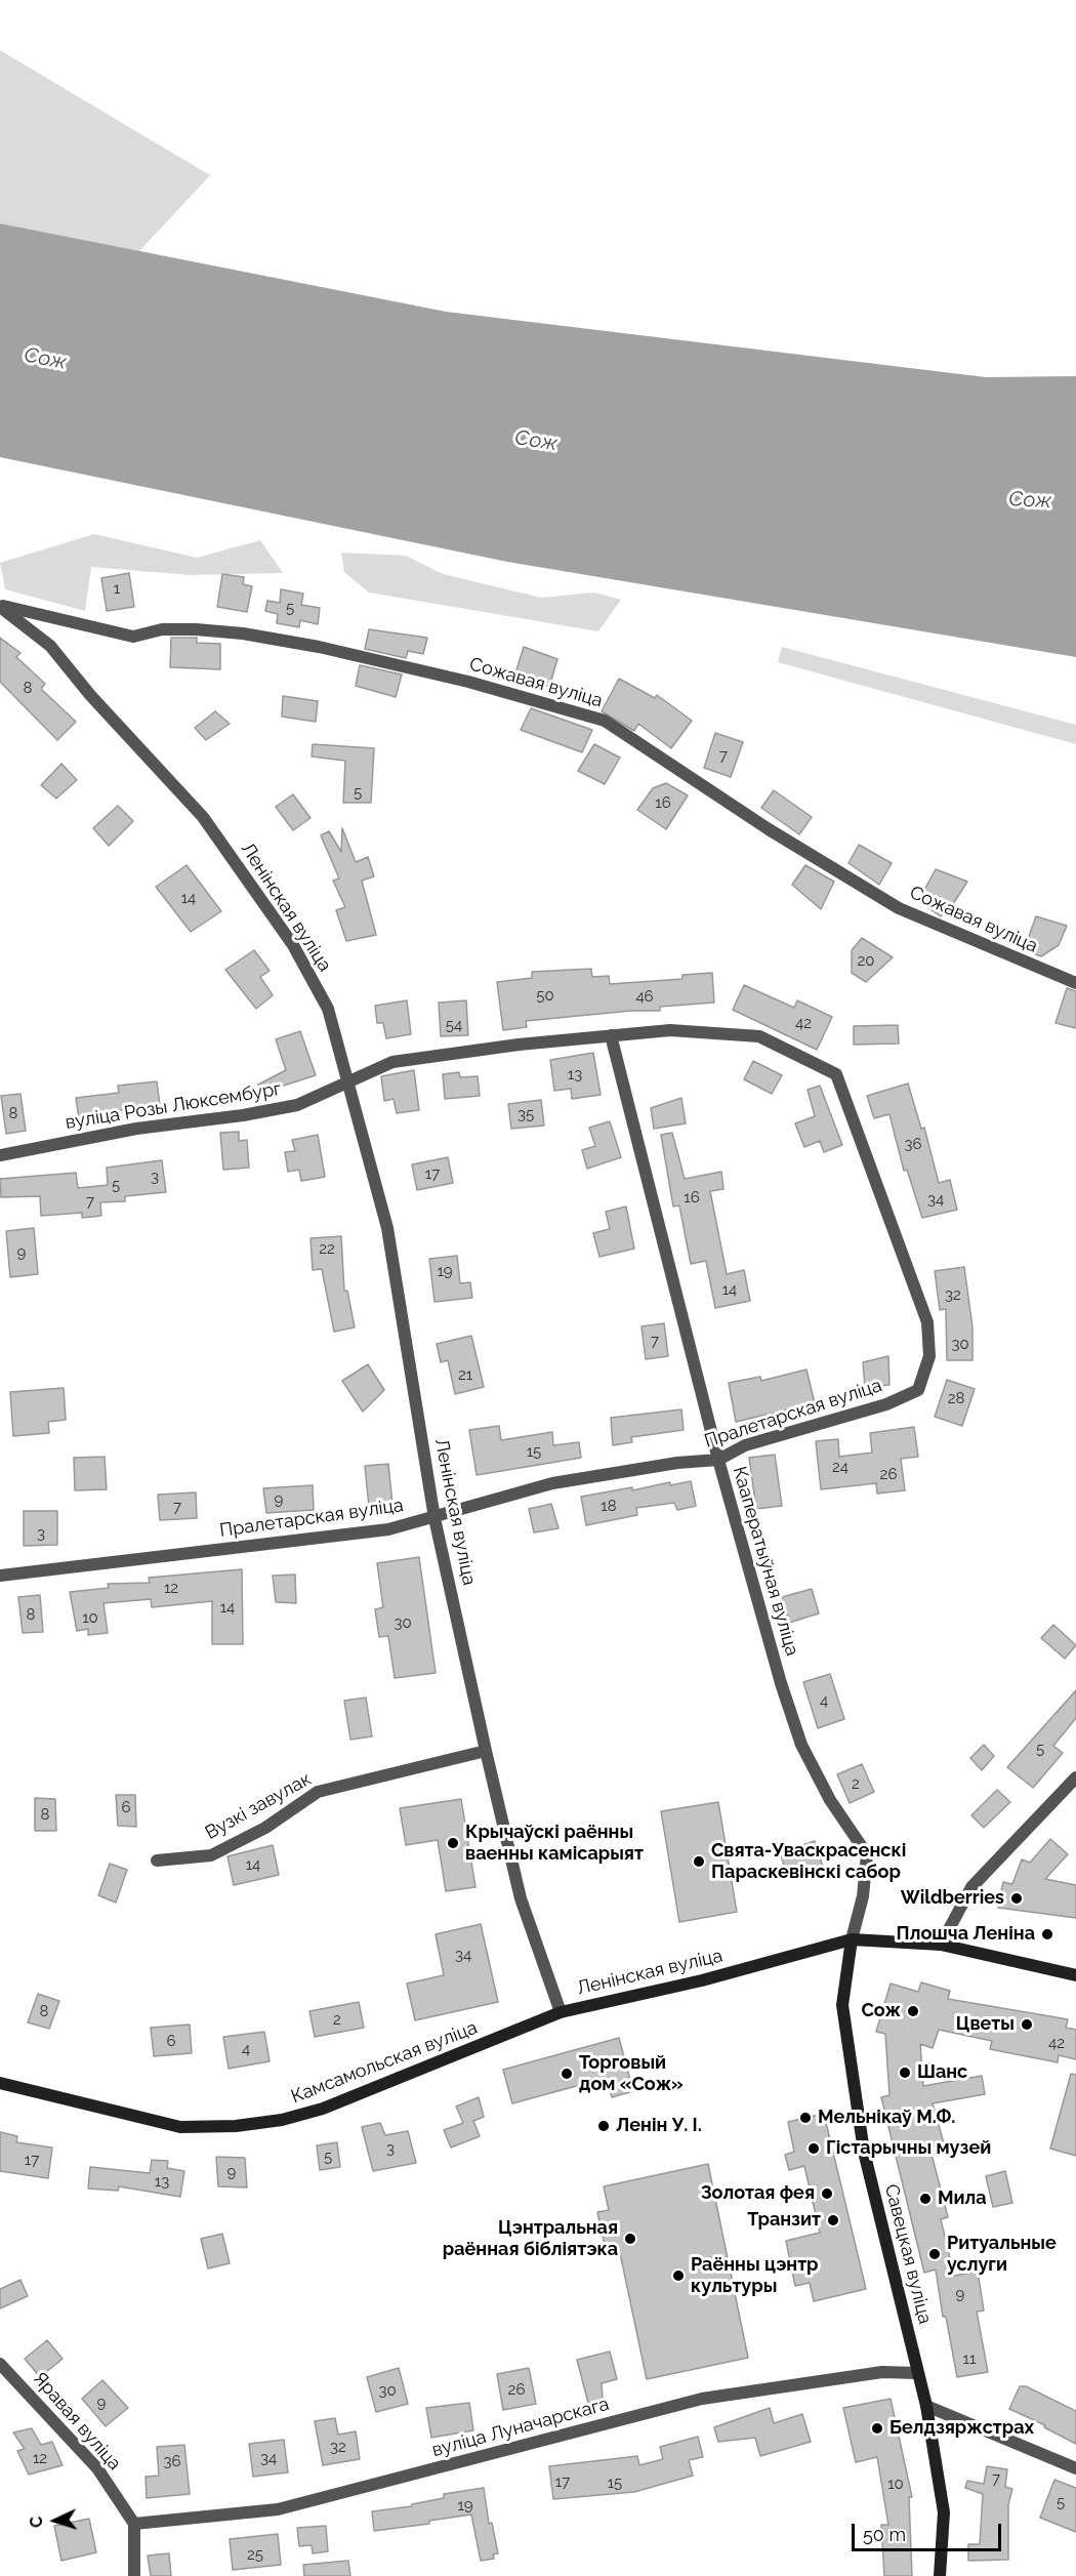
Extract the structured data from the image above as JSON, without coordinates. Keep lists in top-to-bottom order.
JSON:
{
  "streets": {
    "main road": ["Ленінская вуліца", "Камсамольская вуліца", "Савецкая вуліца"],
    "street": [
      "Сожавая вуліца",
      "вуліца Розы Люксембург",
      "Пралетарская вуліца",
      "Кааператыўная вуліца",
      "Вузкі завулак",
      "Яравая вуліца",
      "вуліца Луначарскага"
    ]
  },
  "crossings": [
    ["Сожавая вуліца", "Ленінская вуліца"],
    ["Ленінская вуліца", "вуліца Розы Люксембург"],
    ["Ленінская вуліца", "Пралетарская вуліца"],
    ["Ленінская вуліца", "Кааператыўная вуліца"],
    ["Ленінская вуліца", "Вузкі завулак"],
    ["Ленінская вуліца", "Камсамольская вуліца"],
    ["Ленінская вуліца", "Савецкая вуліца"],
    ["вуліца Розы Люксембург", "Пралетарская вуліца"],
    ["Пралетарская вуліца", "Кааператыўная вуліца"],
    ["Кааператыўная вуліца", "Савецкая вуліца"],
    ["Савецкая вуліца", "вуліца Луначарскага"],
    ["Яравая вуліца", "вуліца Луначарскага"]
  ],
  "water": ["Сож"],
  "places": [
    "Крычаўскі раённы ваенны камісарыят",
    "Свята-Уваскрасенскі Параскевінскі сабор",
    "Wildberries",
    "Плошча Леніна",
    "Сож",
    "Цветы",
    "Шанс",
    "Торговый дом «Сож»",
    "Мельнікаў М.Ф.",
    "Ленін У. І.",
    "Гістарычны музей",
    "Золотая фея",
    "Мила",
    "Транзит",
    "Цэнтральная раённая бібліятэка",
    "Ритуальные услуги",
    "Раённы цэнтр культуры",
    "Белдзяржстрах"
  ],
  "house_numbers": [
    "1",
    "5",
    "8",
    "7",
    "5",
    "16",
    "14",
    "20",
    "50",
    "46",
    "42",
    "54",
    "13",
    "8",
    "35",
    "36",
    "17",
    "3",
    "5",
    "16",
    "34",
    "7",
    "22",
    "9",
    "19",
    "14",
    "32",
    "7",
    "30",
    "21",
    "28",
    "15",
    "24",
    "26",
    "9",
    "18",
    "7",
    "3",
    "12",
    "14",
    "8",
    "10",
    "30",
    "4",
    "5",
    "2",
    "6",
    "8",
    "14",
    "34",
    "8",
    "2",
    "6",
    "42",
    "4",
    "3",
    "5",
    "17",
    "9",
    "13",
    "9",
    "11",
    "26",
    "30",
    "9",
    "32",
    "12",
    "34",
    "36",
    "7",
    "17",
    "15",
    "10",
    "5",
    "19",
    "25"
  ],
  "scale_bar": "50 m",
  "north": "left"
}
